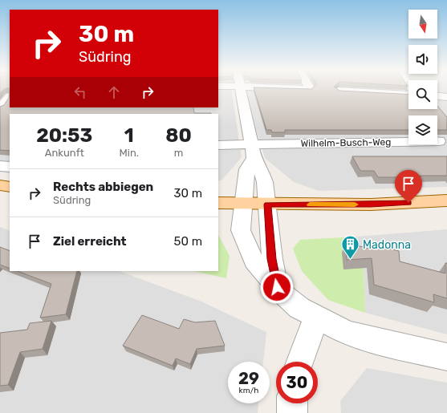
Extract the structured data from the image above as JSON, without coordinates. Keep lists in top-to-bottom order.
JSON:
{
  "streets": {
    "street": ["Wilhelm-Busch-Weg"]
  },
  "places": {
    "building": ["Madonna"]
  },
  "north": "bottom",
  "page": {
    "turn": ["30 m", "Südring"],
    "eta": [
      "20:53",
      "Ankunft",
      "1",
      "Min.",
      "80",
      "m"
    ],
    "list": [
      {
        "name": "Rechts abbiegen",
        "note": "Südring",
        "value": "30 m"
      },
      {
        "name": "Ziel erreicht",
        "value": "50 m"
      }
    ],
    "speed": "29 km/h",
    "limit": "30"
  }
}
